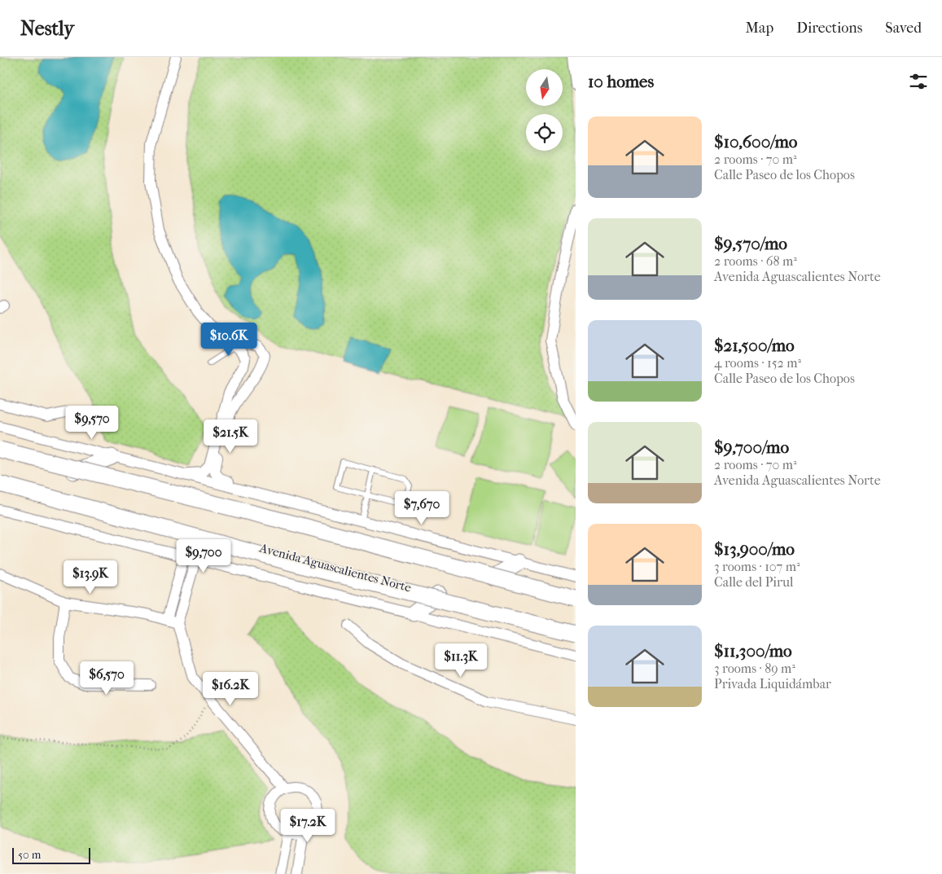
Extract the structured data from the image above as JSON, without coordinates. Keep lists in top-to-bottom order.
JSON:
{
  "streets": {
    "main road": ["Avenida Aguascalientes Norte"]
  },
  "scale_bar": "50 m",
  "north": "bottom",
  "page": {
    "header": "Nestly",
    "nav": ["Map", "Directions", "Saved"],
    "heading": "10 homes",
    "list": [
      {
        "name": "$10,600/mo",
        "note": "2 rooms · 70 m² · Calle Paseo de los Chopos"
      },
      {
        "name": "$9,570/mo",
        "note": "2 rooms · 68 m² · Avenida Aguascalientes Norte"
      },
      {
        "name": "$21,500/mo",
        "note": "4 rooms · 152 m² · Calle Paseo de los Chopos"
      },
      {
        "name": "$9,700/mo",
        "note": "2 rooms · 70 m² · Avenida Aguascalientes Norte"
      },
      {
        "name": "$13,900/mo",
        "note": "3 rooms · 107 m² · Calle del Pirul"
      },
      {
        "name": "$11,300/mo",
        "note": "3 rooms · 89 m² · Privada Liquidámbar"
      }
    ],
    "price": [
      "$10.6K",
      "$9,570",
      "$21.5K",
      "$7,670",
      "$9,700",
      "$13.9K",
      "$11.3K",
      "$6,570",
      "$16.2K",
      "$17.2K"
    ],
    "scale": "50 m"
  }
}
